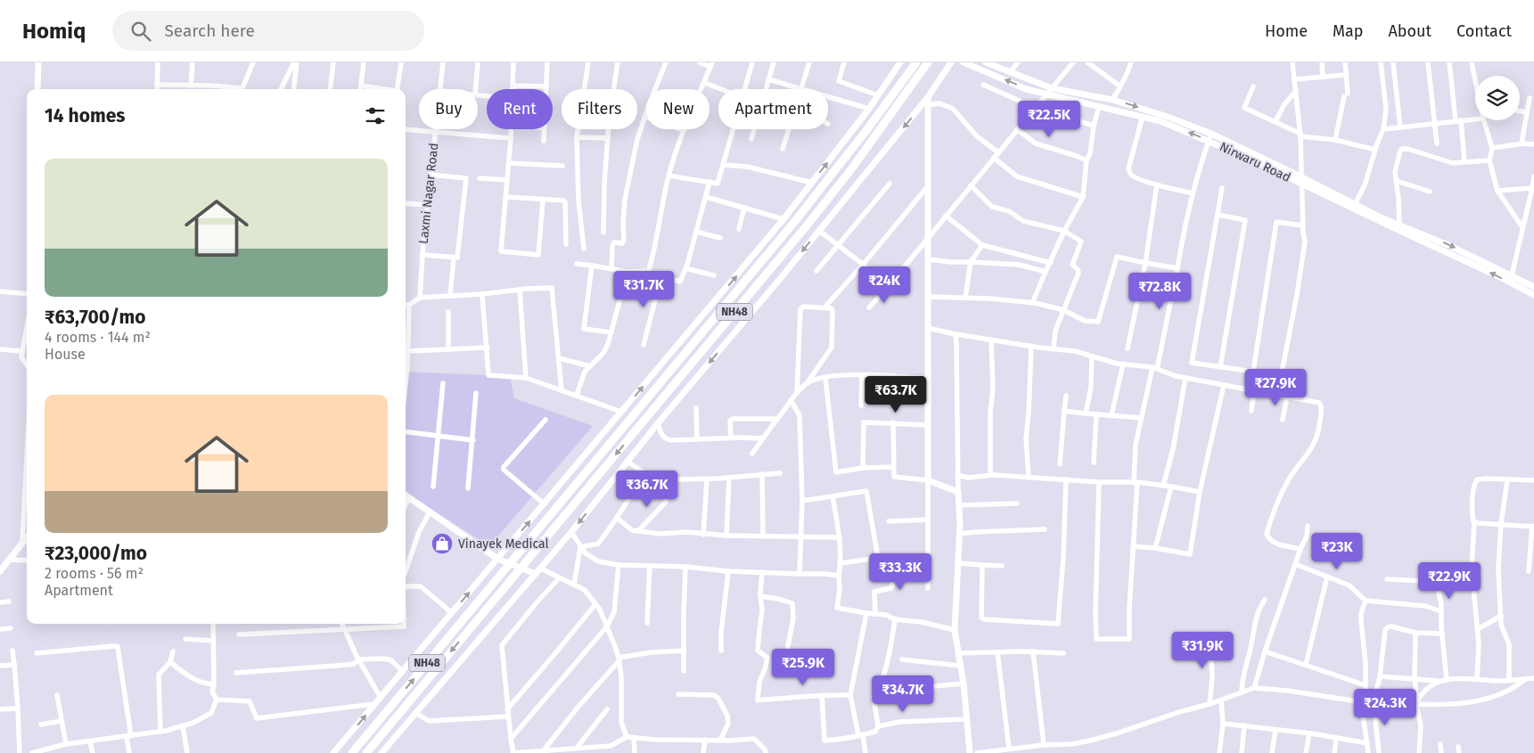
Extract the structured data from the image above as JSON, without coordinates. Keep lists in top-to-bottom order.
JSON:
{
  "streets": {
    "highway": ["NH48"],
    "street": ["Nirwaru Road", "Laxmi Nagar Road"]
  },
  "places": {
    "shop": ["Vinayek Medical"]
  },
  "page": {
    "header": "Homiq",
    "search": "Search here",
    "nav": [
      "Home",
      "Map",
      "About",
      "Contact"
    ],
    "chip": [
      "Buy",
      "Rent",
      "Filters",
      "New",
      "Apartment"
    ],
    "heading": "14 homes",
    "price": [
      "₹22.5K",
      "₹24K",
      "₹31.7K",
      "₹72.8K",
      "₹27.9K",
      "₹63.7K",
      "₹36.7K",
      "₹23K",
      "₹33.3K",
      "₹22.9K",
      "₹31.9K",
      "₹25.9K",
      "₹34.7K",
      "₹24.3K"
    ],
    "list": [
      {
        "name": "₹63,700/mo",
        "note": "4 rooms · 144 m² · House"
      },
      {
        "name": "₹23,000/mo",
        "note": "2 rooms · 56 m² · Apartment"
      }
    ]
  }
}
